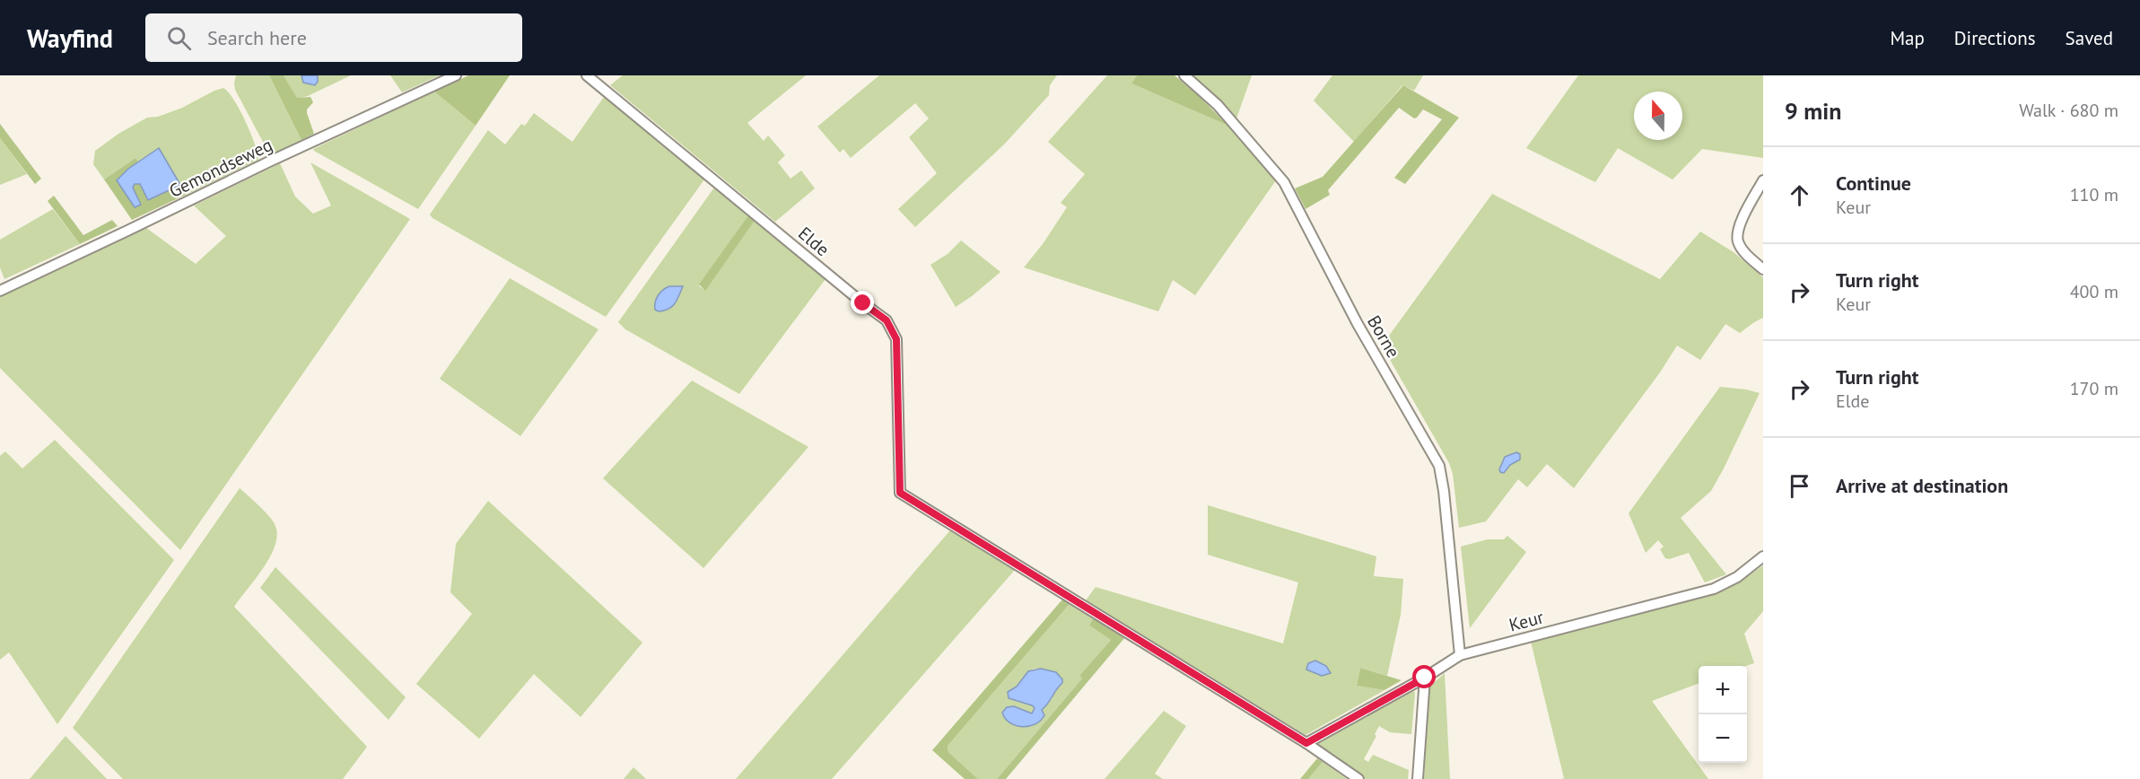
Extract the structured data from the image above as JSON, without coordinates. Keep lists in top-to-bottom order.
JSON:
{
  "streets": {
    "street": [
      "Gemondseweg",
      "Elde",
      "Borne",
      "Keur"
    ]
  },
  "crossings": [
    ["Elde", "Keur"],
    ["Borne", "Keur"]
  ],
  "north": "top",
  "page": {
    "header": "Wayfind",
    "search": "Search here",
    "nav": ["Map", "Directions", "Saved"],
    "heading": ["9 min", "Walk · 680 m"],
    "list": [
      ["Continue", "Keur", "110 m"],
      ["Turn right", "Keur", "400 m"],
      ["Turn right", "Elde", "170 m"],
      "Arrive at destination"
    ],
    "map_buttons": ["+", "−"]
  }
}
